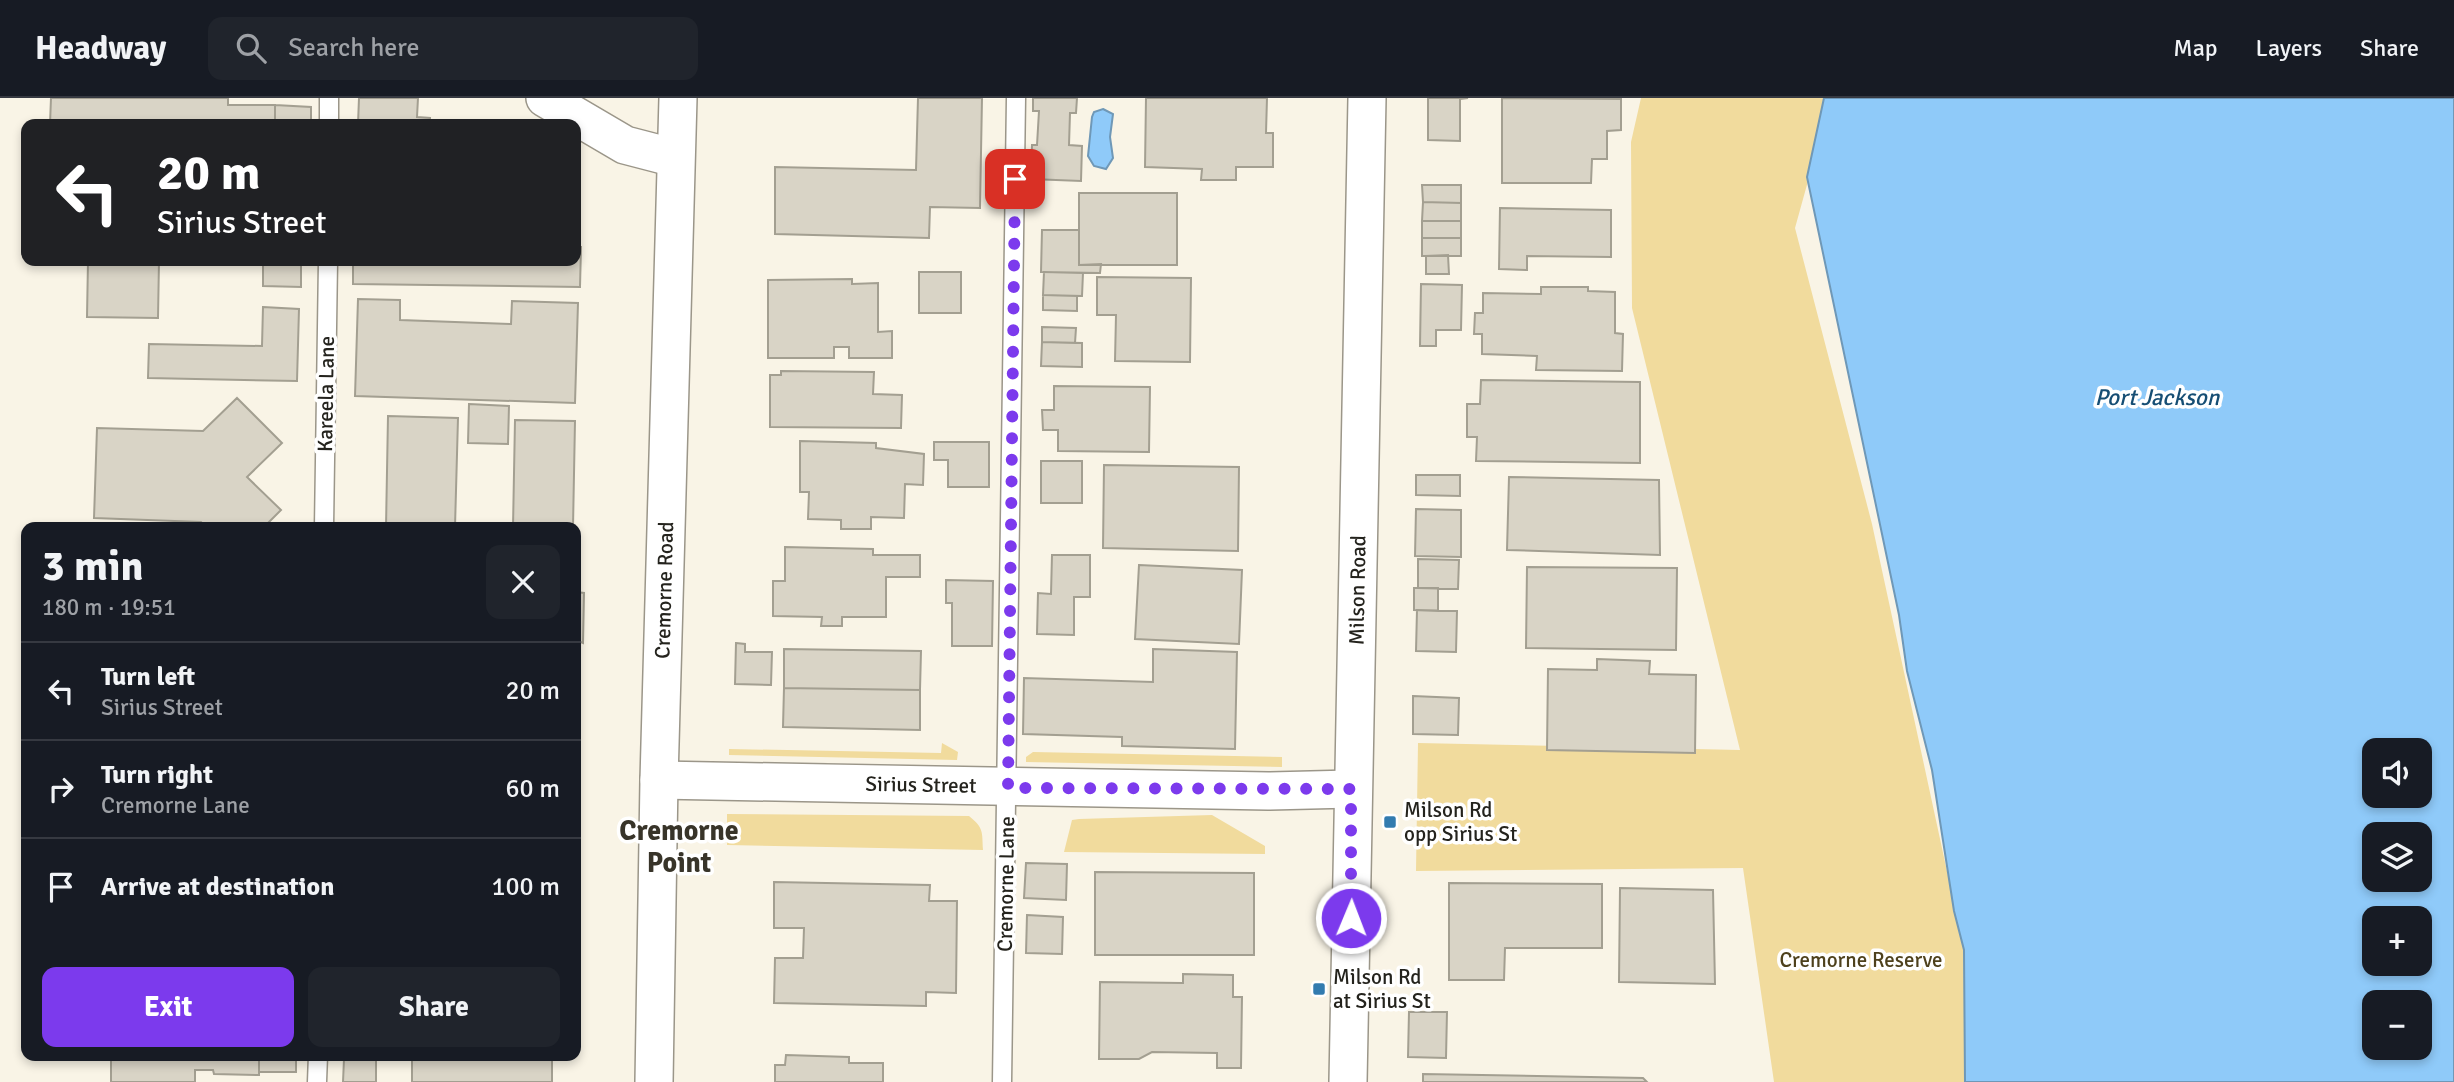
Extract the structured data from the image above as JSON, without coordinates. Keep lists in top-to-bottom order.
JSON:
{
  "streets": {
    "street": ["Cremorne Road", "Milson Road", "Sirius Street"],
    "lane": ["Kareela Lane", "Cremorne Lane"]
  },
  "crossings": [
    ["Cremorne Road", "Sirius Street"],
    ["Milson Road", "Sirius Street"],
    ["Sirius Street", "Cremorne Lane"]
  ],
  "districts": ["Cremorne Point"],
  "water": ["Port Jackson"],
  "parks": ["Cremorne Reserve"],
  "places": {
    "transit": ["Milson Rd opp Sirius St", "Milson Rd at Sirius St"]
  },
  "page": {
    "header": "Headway",
    "search": "Search here",
    "nav": ["Map", "Layers", "Share"],
    "turn": ["20 m", "Sirius Street"],
    "heading": ["3 min", "180 m · 19:51"],
    "list": [
      {
        "name": "Turn left",
        "note": "Sirius Street",
        "value": "20 m"
      },
      {
        "name": "Turn right",
        "note": "Cremorne Lane",
        "value": "60 m"
      },
      {
        "name": "Arrive at destination",
        "value": "100 m"
      }
    ],
    "map_buttons": ["+", "−"],
    "buttons": ["Exit", "Share"]
  }
}
